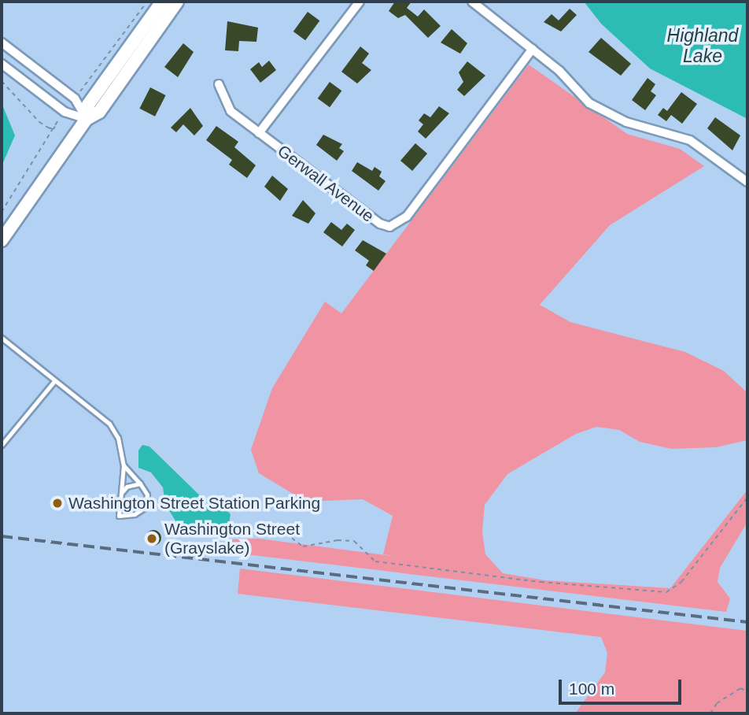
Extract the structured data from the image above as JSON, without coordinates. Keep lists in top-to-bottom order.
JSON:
{
  "streets": {
    "street": ["Gerwall Avenue"]
  },
  "water": ["Highland Lake"],
  "places": ["Washington Street Station Parking", "Washington Street (Grayslake)"],
  "scale_bar": "100 m"
}
